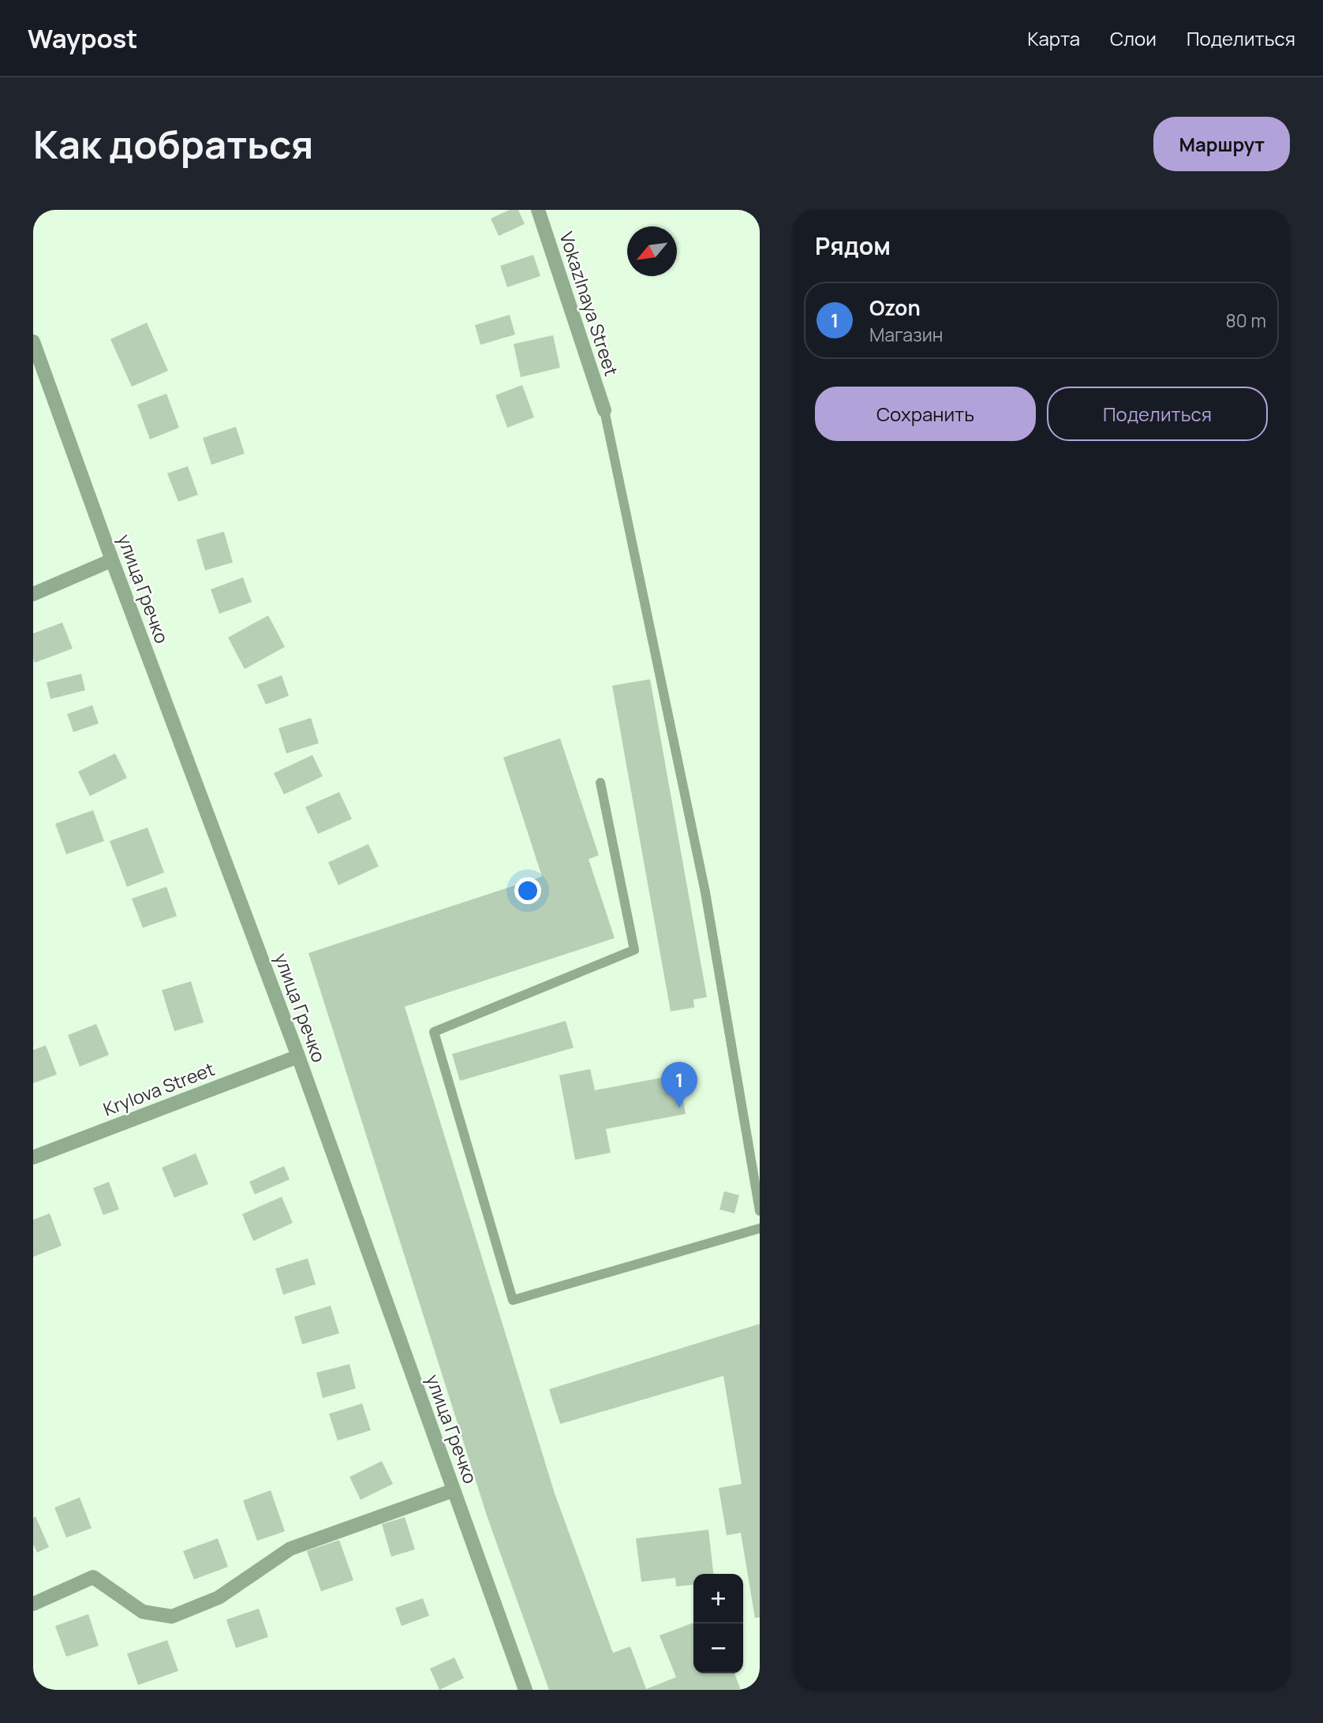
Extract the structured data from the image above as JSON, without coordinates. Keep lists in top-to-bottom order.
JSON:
{
  "streets": {
    "street": ["Vokazlnaya Street", "улица Гречко", "Krylova Street"]
  },
  "crossings": [
    ["улица Гречко", "Krylova Street"]
  ],
  "north": "bottom left",
  "page": {
    "header": "Waypost",
    "nav": ["Карта", "Слои", "Поделиться"],
    "buttons": [
      "Маршрут",
      ["Сохранить", "Поделиться"]
    ],
    "title": "Как добраться",
    "heading": "Рядом",
    "list": [
      {
        "mark": "1",
        "name": "Ozon",
        "note": "Магазин",
        "value": "80 m"
      }
    ],
    "pins": "1",
    "map_buttons": ["+", "−"]
  }
}
